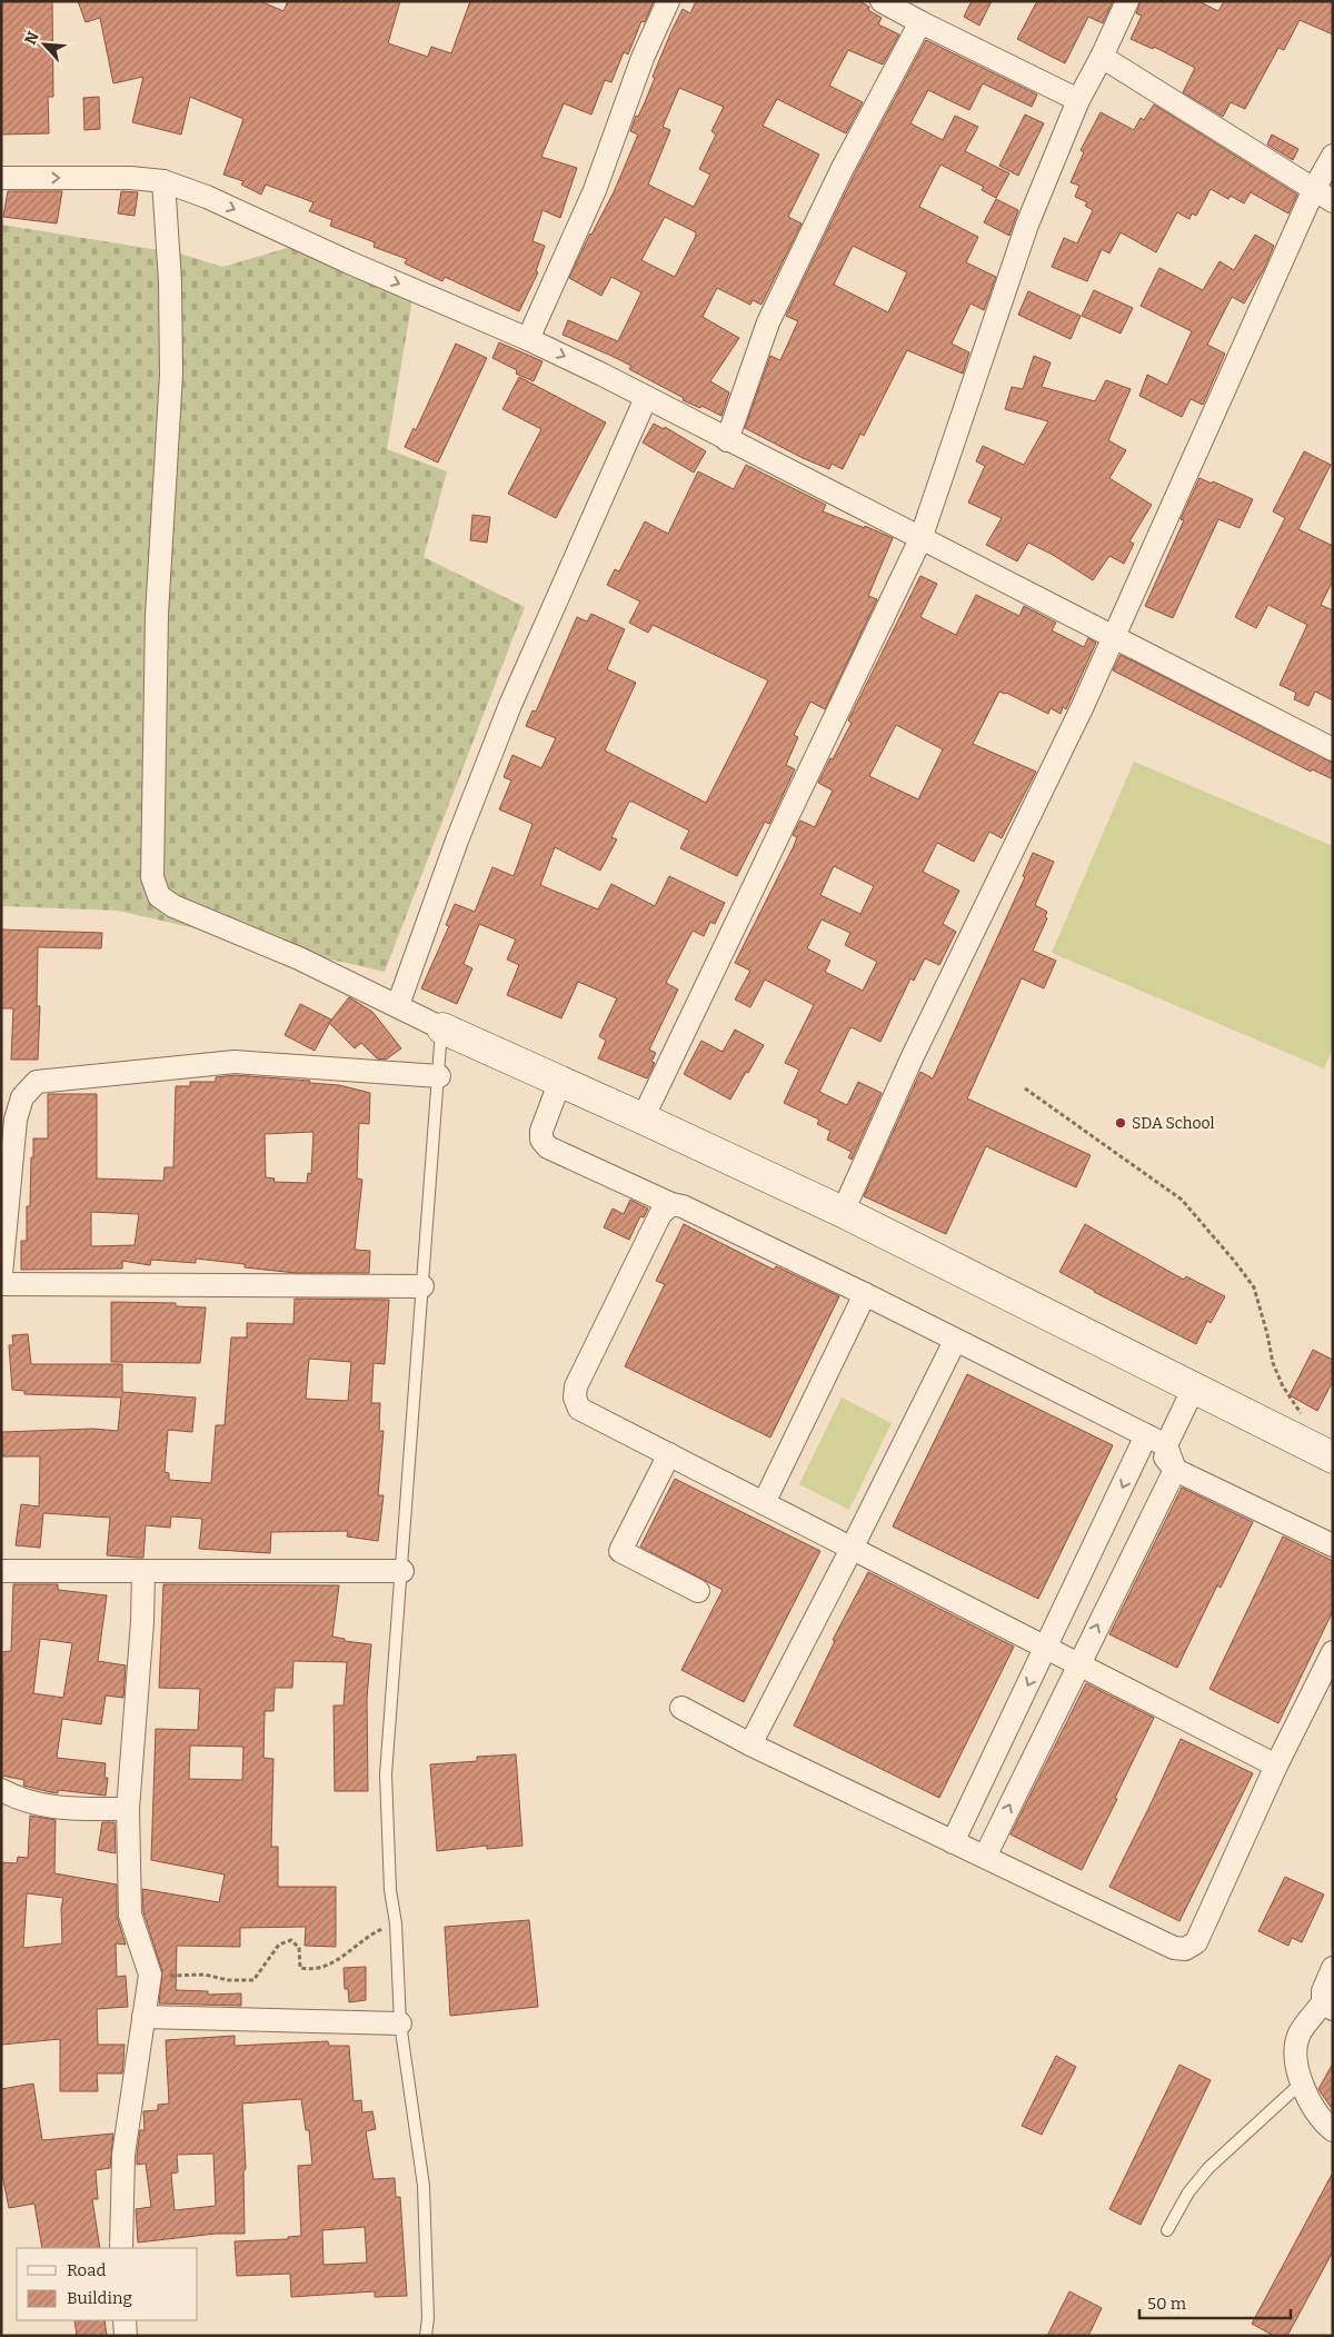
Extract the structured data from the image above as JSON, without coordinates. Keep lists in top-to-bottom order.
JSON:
{
  "places": ["SDA School"],
  "legend": ["Road", "Building"],
  "scale_bar": "50 m",
  "north": "top left"
}
